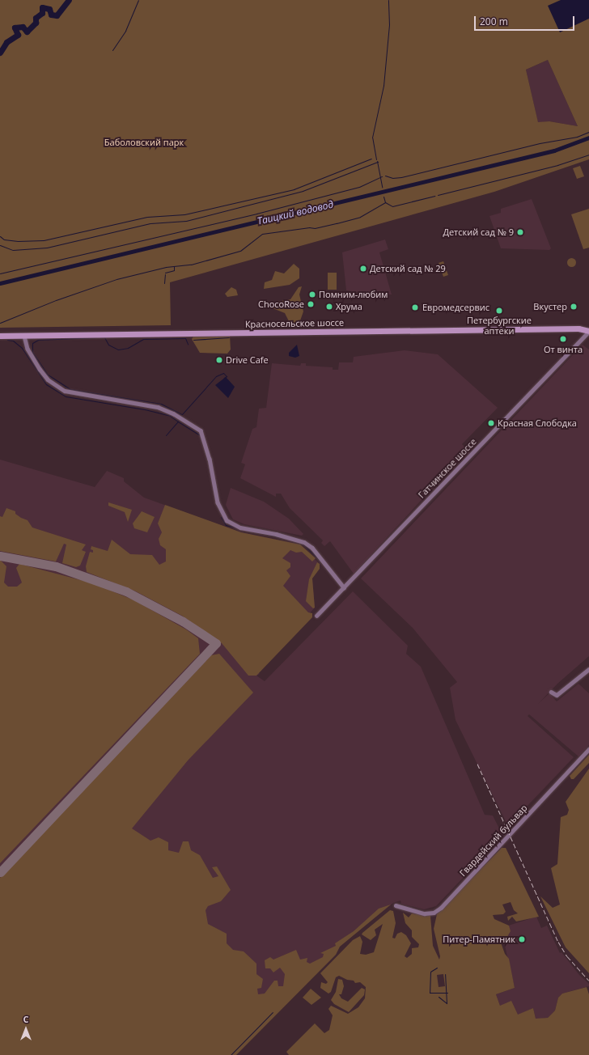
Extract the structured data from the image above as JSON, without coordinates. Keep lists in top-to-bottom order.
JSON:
{
  "streets": {
    "main road": ["Красносельское шоссе"],
    "street": ["Гатчинское шоссе", "Гвардейский бульвар"]
  },
  "crossings": [
    ["Красносельское шоссе", "Гатчинское шоссе"]
  ],
  "water": ["Таицкий водовод"],
  "parks": ["Баболовский парк"],
  "places": [
    "Детский сад № 9",
    "Детский сад № 29",
    "Помним-любим",
    "ChocoRose",
    "Хрума",
    "Вкустер",
    "Евромедсервис",
    "Петербургские аптеки",
    "От винта",
    "Drive Cafe",
    "Красная Слободка",
    "Питер-Памятник"
  ],
  "scale_bar": "200 m",
  "north": "top"
}
